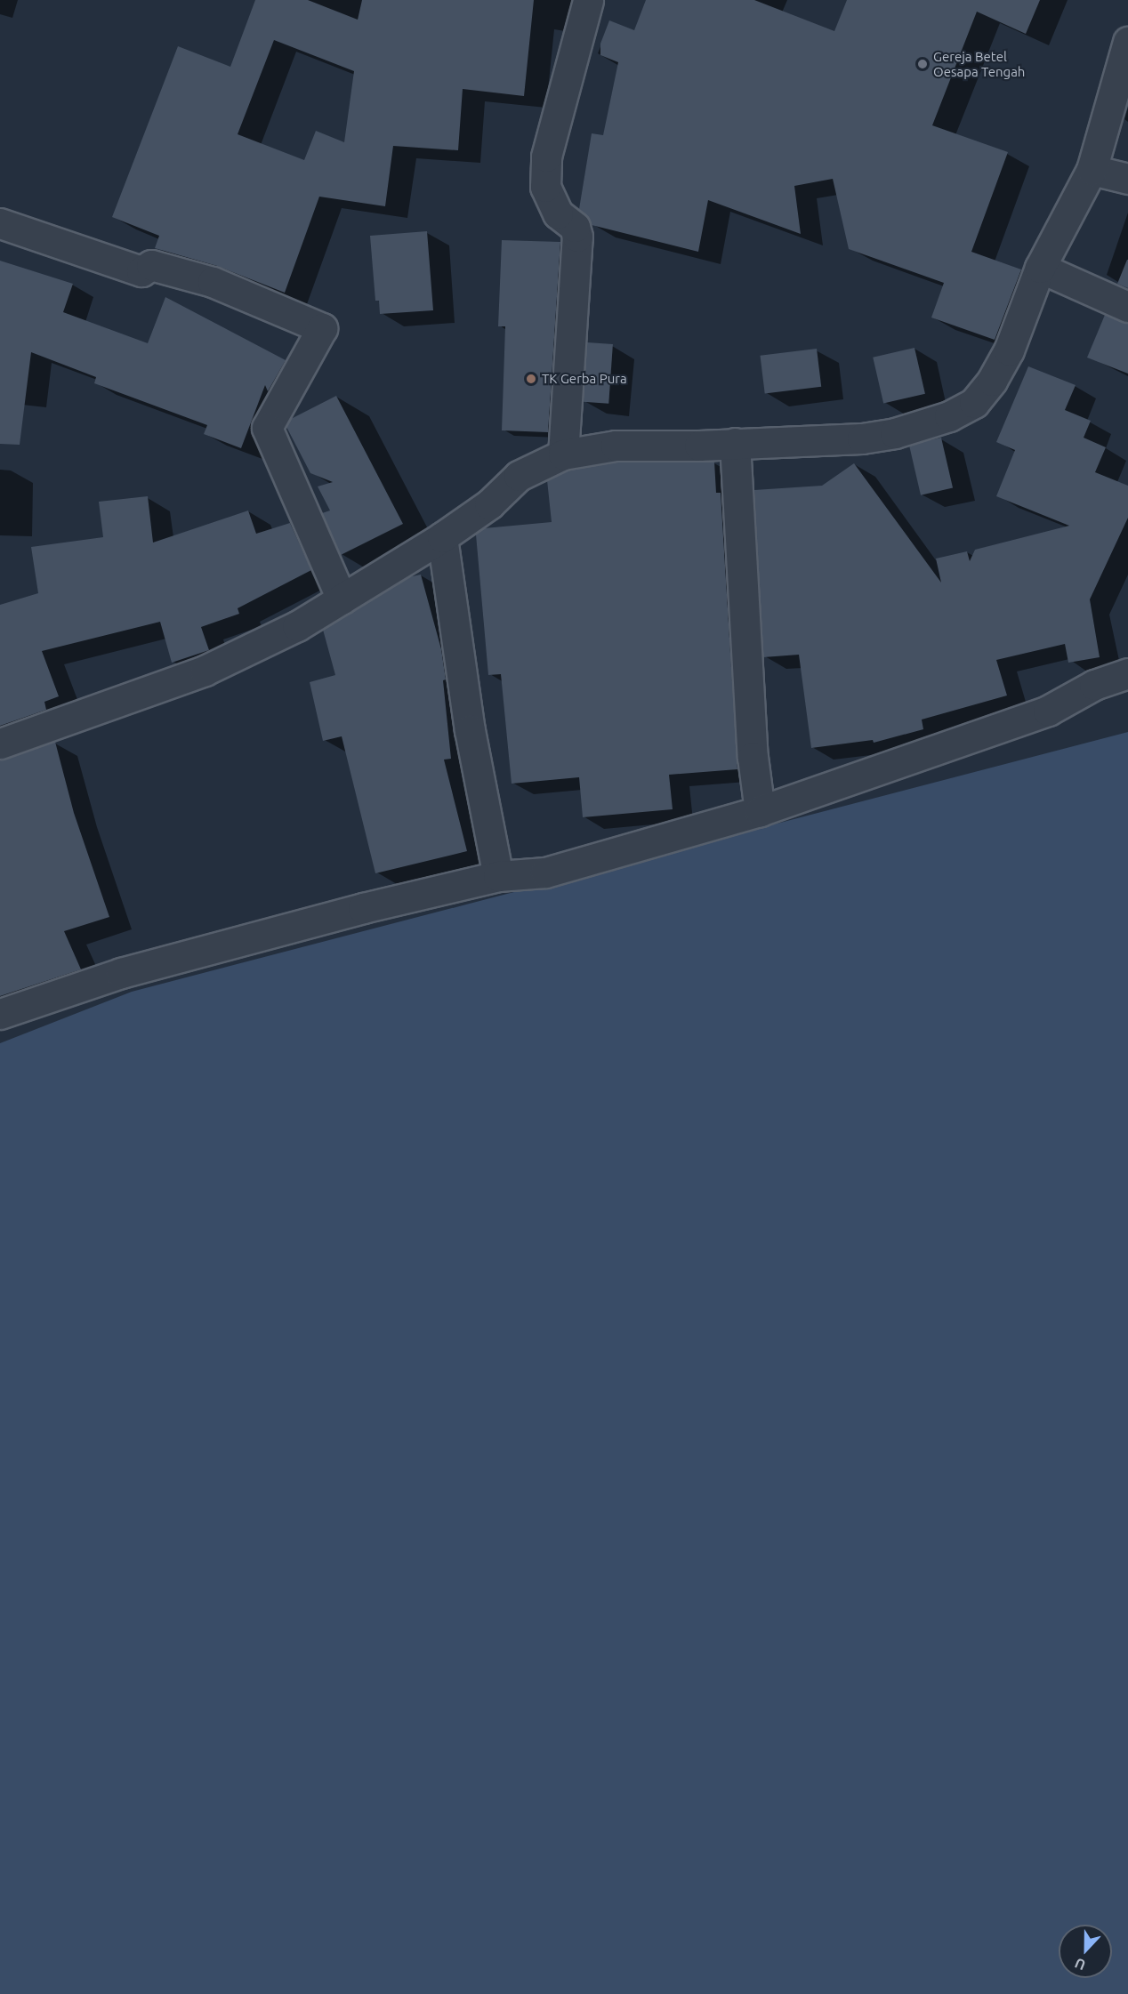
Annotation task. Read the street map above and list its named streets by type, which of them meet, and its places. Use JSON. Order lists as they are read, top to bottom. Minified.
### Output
{"places":["Gereja Betel Oesapa Tengah","TK Gerba Pura"],"north":"bottom"}
